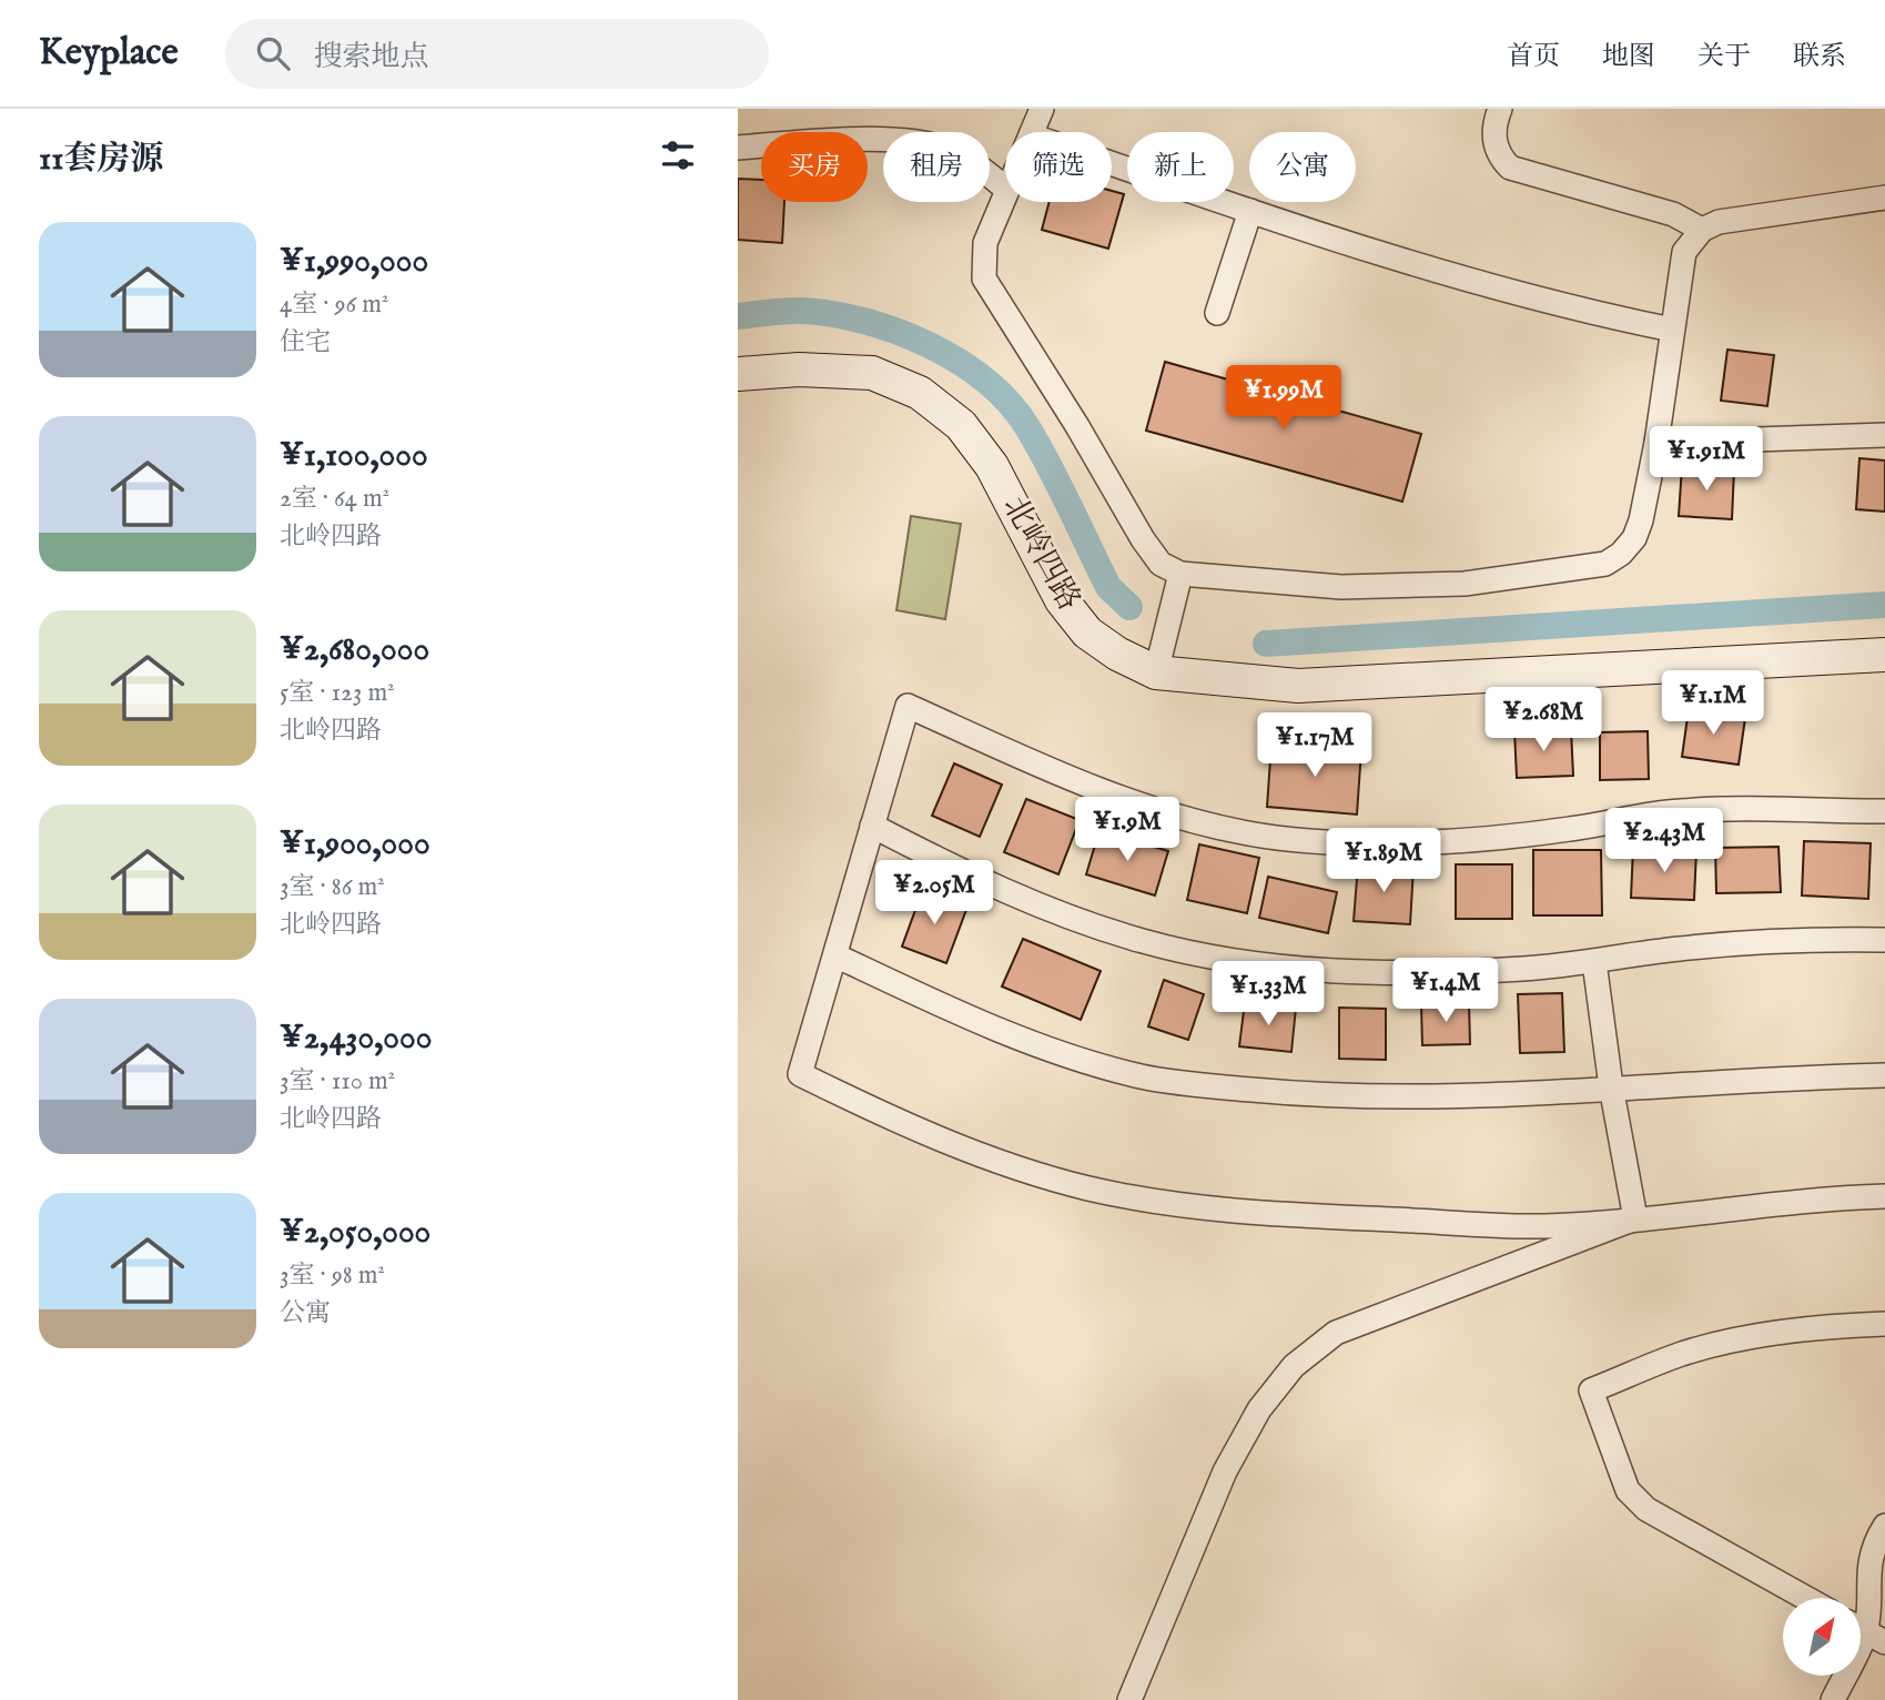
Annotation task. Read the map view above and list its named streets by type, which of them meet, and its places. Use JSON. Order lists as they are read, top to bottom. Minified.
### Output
{"streets":{"street":["北岭四路"]},"north":"top right","page":{"header":"Keyplace","search":"搜索地点","nav":["首页","地图","关于","联系"],"heading":"11套房源","chip":["买房","租房","筛选","新上","公寓"],"list":[{"name":"¥1,990,000","note":"4室 · 96 m² · 住宅"},{"name":"¥1,100,000","note":"2室 · 64 m² · 北岭四路"},{"name":"¥2,680,000","note":"5室 · 123 m² · 北岭四路"},{"name":"¥1,900,000","note":"3室 · 86 m² · 北岭四路"},{"name":"¥2,430,000","note":"3室 · 110 m² · 北岭四路"},{"name":"¥2,050,000","note":"3室 · 98 m² · 公寓"}],"price":["¥1.99M","¥1.91M","¥1.1M","¥2.68M","¥1.17M","¥1.9M","¥2.43M","¥1.89M","¥2.05M","¥1.4M","¥1.33M"]}}
